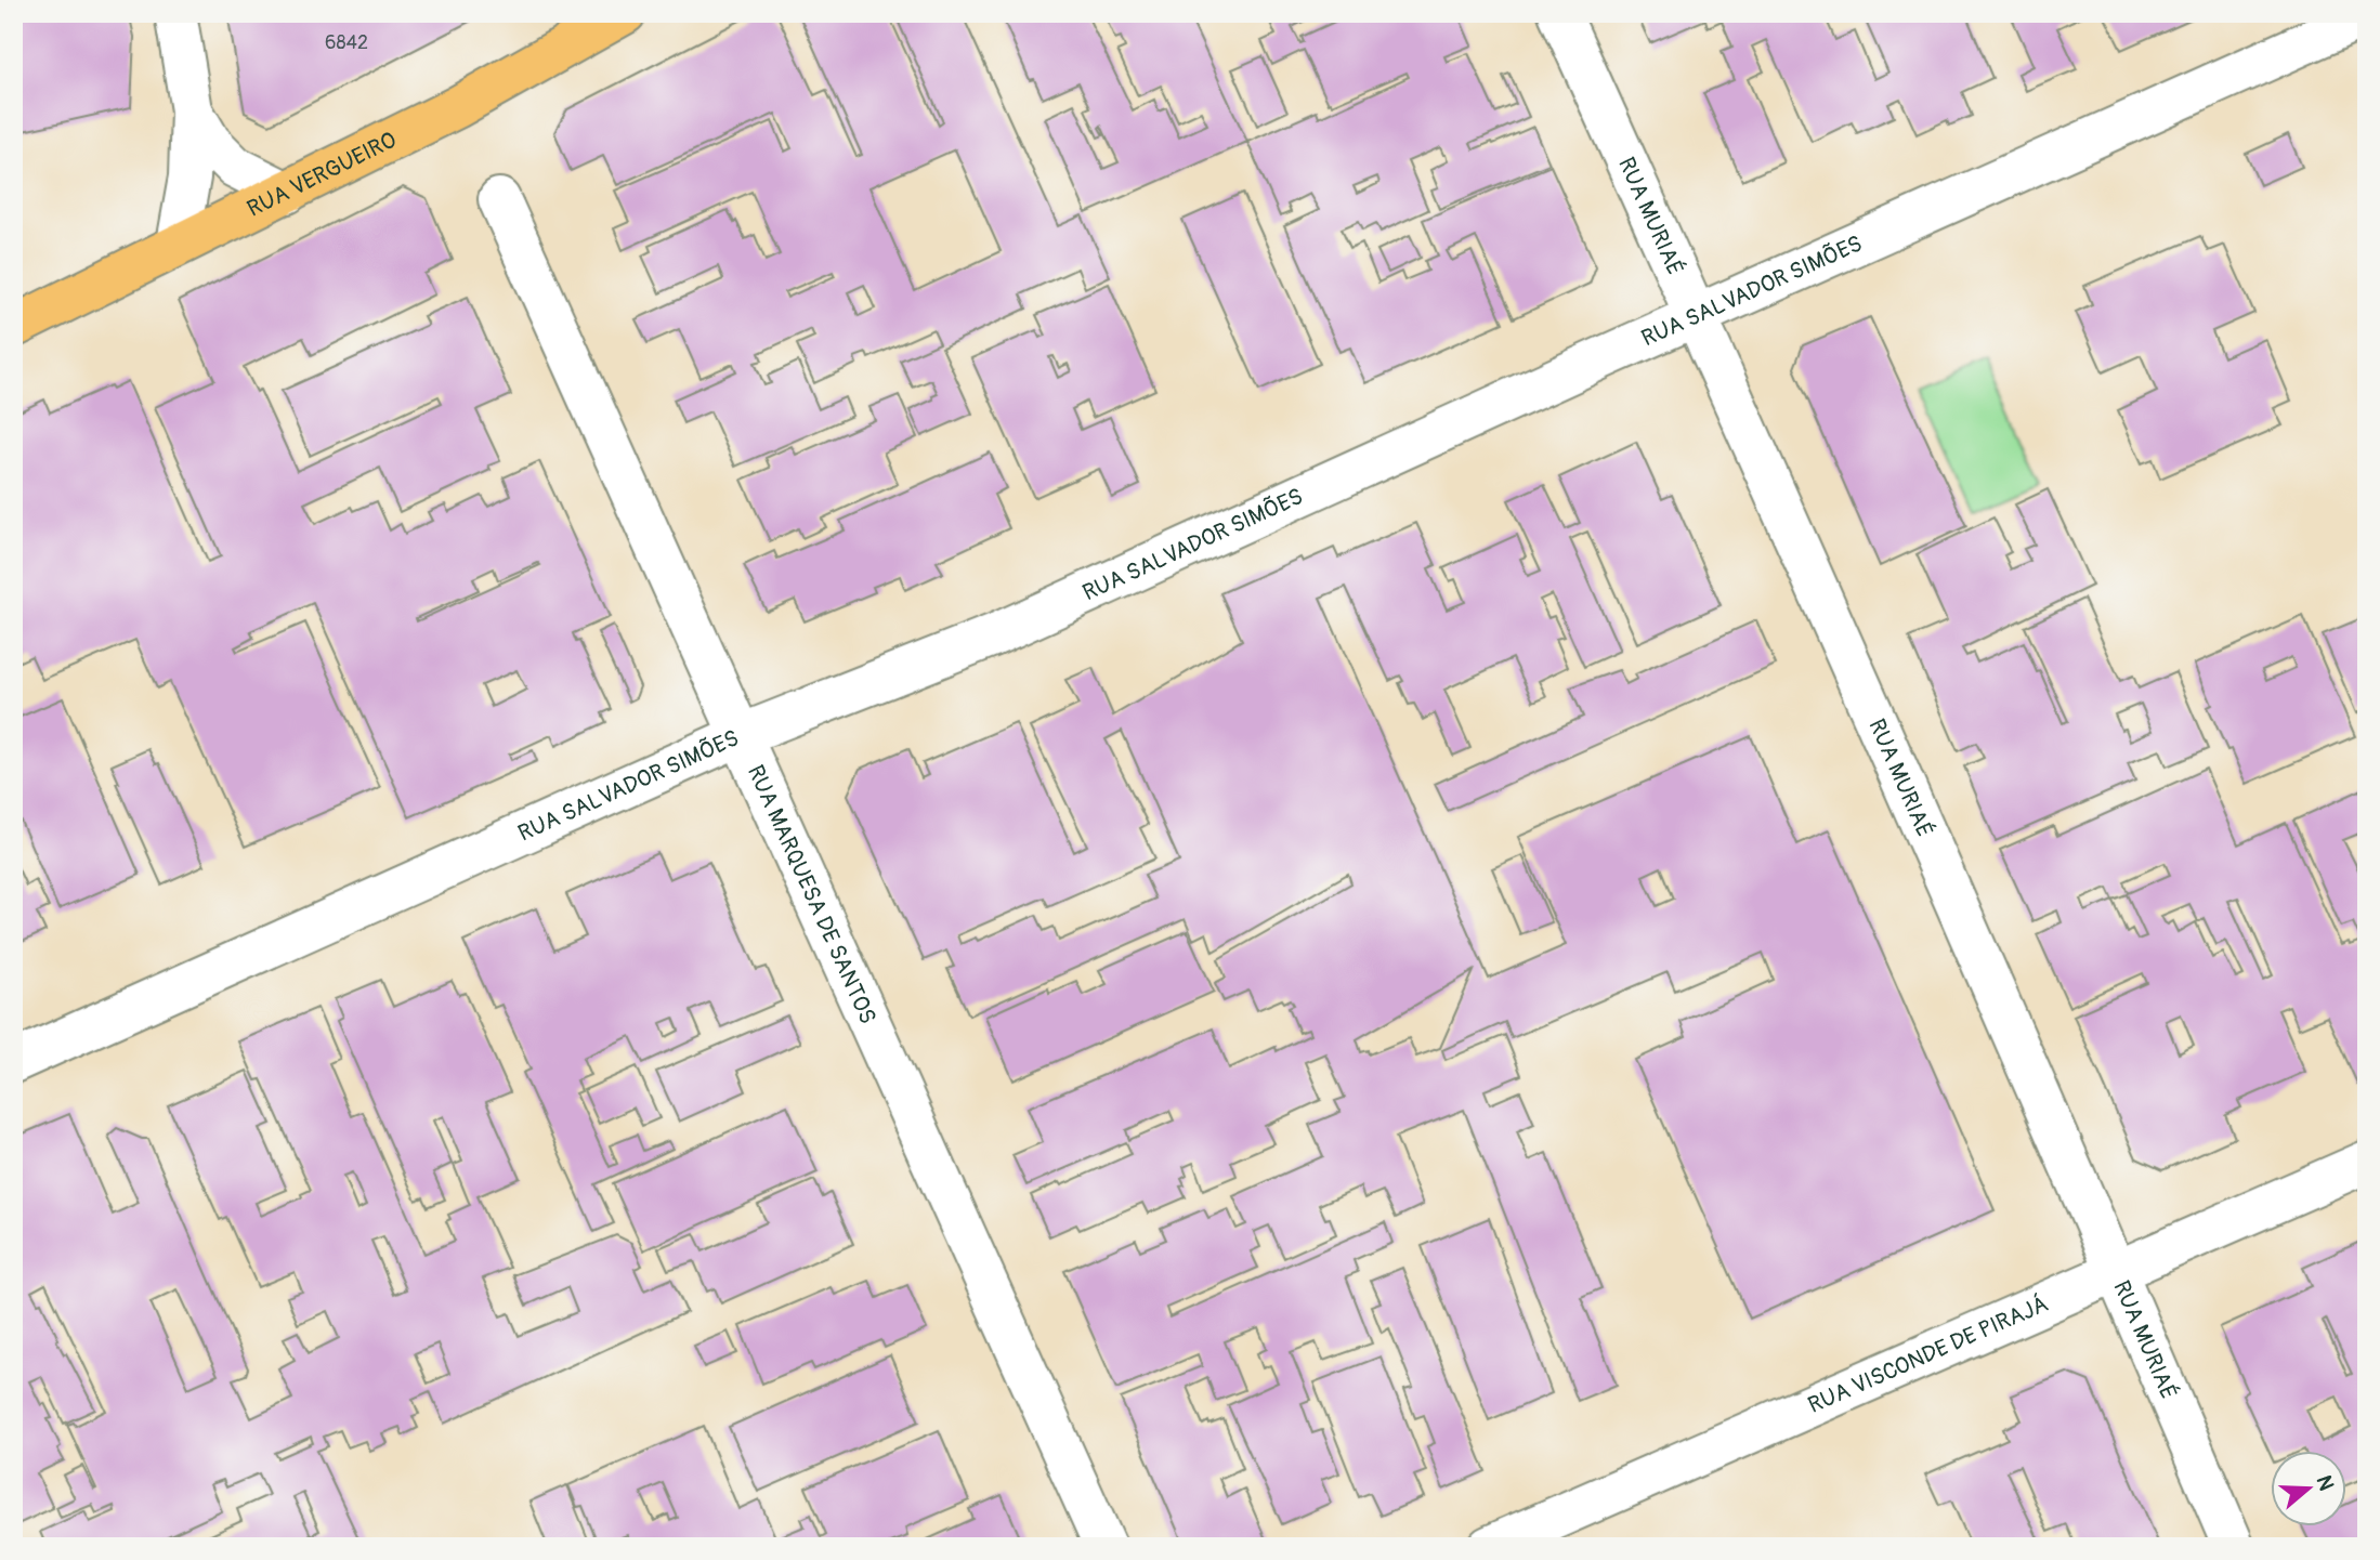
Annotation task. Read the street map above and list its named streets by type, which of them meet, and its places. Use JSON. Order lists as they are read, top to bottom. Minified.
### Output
{"streets":{"main road":["RUA VERGUEIRO"],"street":["RUA MURIAÉ","RUA SALVADOR SIMÕES","RUA MARQUESA DE SANTOS","RUA VISCONDE DE PIRAJÁ"]},"crossings":[["RUA MURIAÉ","RUA SALVADOR SIMÕES"],["RUA MURIAÉ","RUA VISCONDE DE PIRAJÁ"],["RUA SALVADOR SIMÕES","RUA MARQUESA DE SANTOS"]],"house_numbers":["6842"],"north":"right"}
